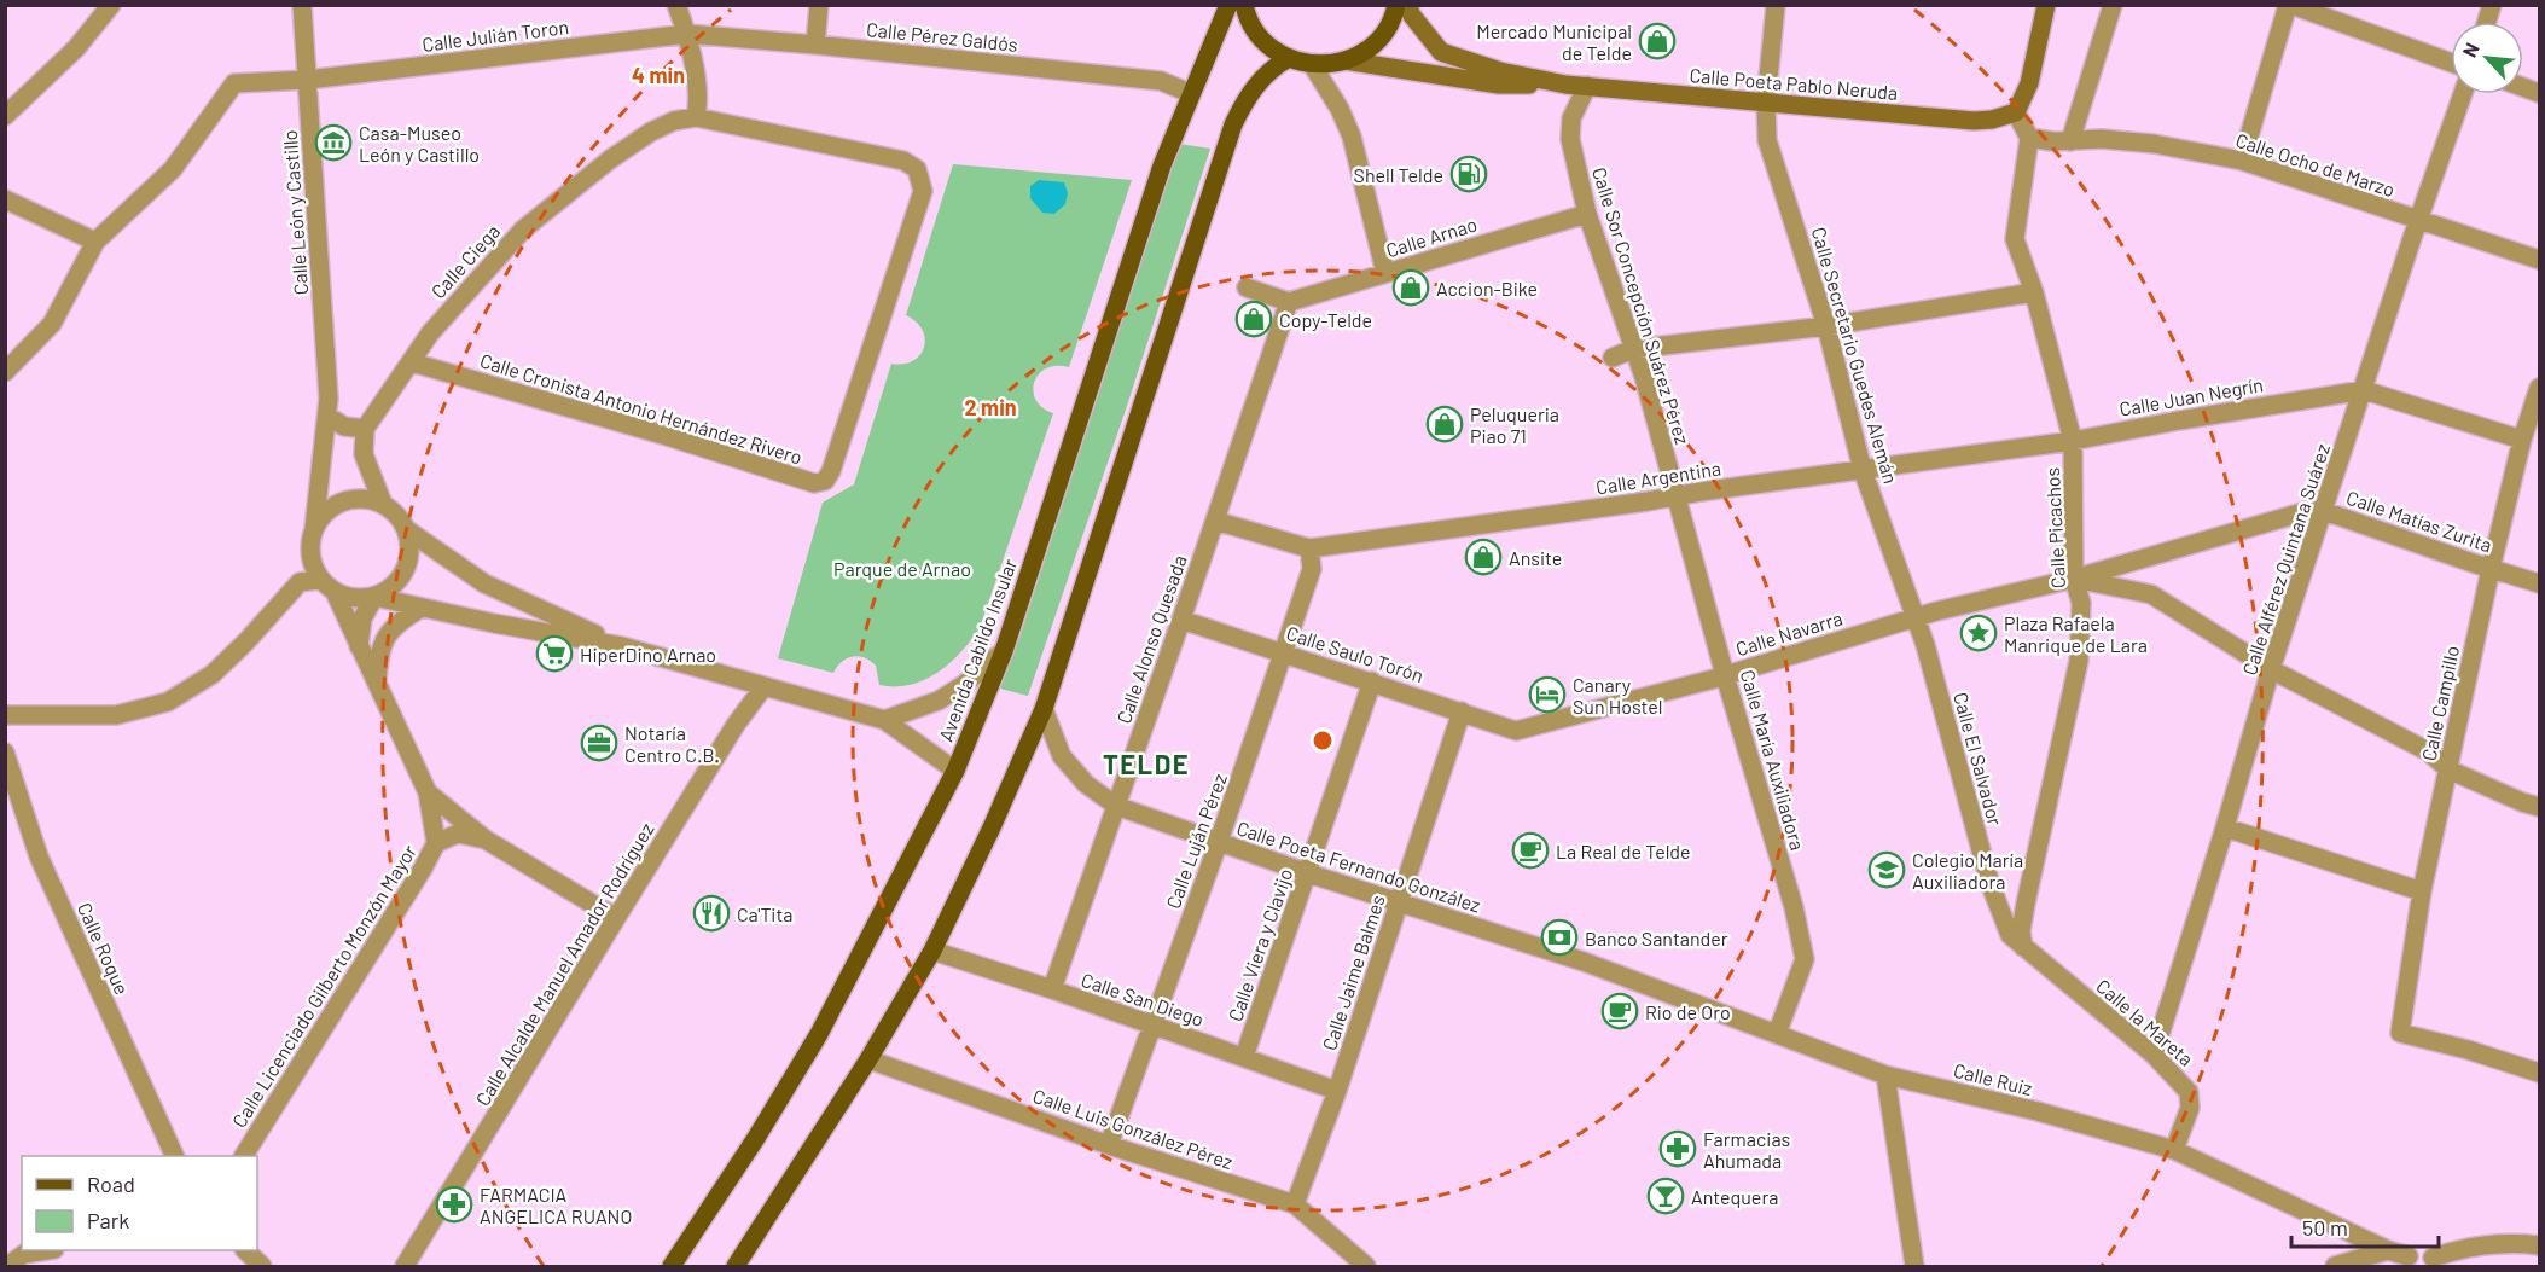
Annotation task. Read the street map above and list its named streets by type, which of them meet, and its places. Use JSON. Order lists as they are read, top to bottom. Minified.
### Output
{"streets":{"main road":["Avenida Cabildo Insular"],"street":["Calle Julián Toron","Calle Pérez Galdós","Calle Poeta Pablo Neruda","Calle Ocho de Marzo","Calle León y Castillo","Calle Arnao","Calle Ciega","Calle Sor Concepción Suárez Pérez","Calle Secretario Guedes Alemán","Calle Juan Negrín","Calle Cronista Antonio Hernández Rivero","Calle Argentina","Calle Matías Zurita","Calle Picachos","Calle Alférez Quintana Suárez","Calle Navarra","Calle Alonso Quesada","Calle Saulo Torón","Calle Campillo","Calle El Salvador","Calle María Auxiliadora","Calle Luján Pérez","Calle Poeta Fernando González","Calle Viera y Clavijo","Calle Roque","Calle Alcalde Manuel Amador Rodríguez","Calle Jaime Balmes","Calle Licenciado Gilberto Monzón Mayor","Calle San Diego","Calle la Mareta","Calle Ruiz","Calle Luis González Pérez"]},"crossings":[["Calle Julián Toron","Calle Pérez Galdós"],["Calle Julián Toron","Calle León y Castillo"],["Calle Pérez Galdós","Avenida Cabildo Insular"],["Calle Poeta Pablo Neruda","Calle Sor Concepción Suárez Pérez"],["Calle Poeta Pablo Neruda","Calle Secretario Guedes Alemán"],["Calle Ocho de Marzo","Calle Picachos"],["Calle Ocho de Marzo","Calle Alférez Quintana Suárez"],["Calle Arnao","Calle Sor Concepción Suárez Pérez"],["Calle Arnao","Calle Alonso Quesada"],["Calle Ciega","Calle Cronista Antonio Hernández Rivero"],["Calle Sor Concepción Suárez Pérez","Calle Argentina"],["Calle Sor Concepción Suárez Pérez","Calle María Auxiliadora"],["Calle Secretario Guedes Alemán","Calle Juan Negrín"],["Calle Secretario Guedes Alemán","Calle Argentina"],["Calle Secretario Guedes Alemán","Calle Navarra"],["Calle Secretario Guedes Alemán","Calle El Salvador"],["Calle Juan Negrín","Calle Argentina"],["Calle Juan Negrín","Calle Picachos"],["Calle Juan Negrín","Calle Alférez Quintana Suárez"],["Calle Juan Negrín","Calle Campillo"],["Calle Argentina","Calle María Auxiliadora"],["Calle Argentina","Calle Luján Pérez"],["Calle Matías Zurita","Calle Picachos"],["Calle Matías Zurita","Calle Alférez Quintana Suárez"],["Calle Matías Zurita","Calle Navarra"],["Calle Matías Zurita","Calle Campillo"],["Calle Picachos","Calle Navarra"],["Calle Picachos","Calle El Salvador"],["Calle Picachos","Calle la Mareta"],["Calle Alférez Quintana Suárez","Calle la Mareta"],["Calle Navarra","Calle Saulo Torón"],["Calle Navarra","Calle El Salvador"],["Calle Navarra","Calle María Auxiliadora"],["Calle Alonso Quesada","Calle Saulo Torón"],["Calle Alonso Quesada","Calle Poeta Fernando González"],["Calle Alonso Quesada","Calle San Diego"],["Calle Saulo Torón","Calle Luján Pérez"],["Calle Saulo Torón","Calle Viera y Clavijo"],["Calle Saulo Torón","Calle Jaime Balmes"],["Calle El Salvador","Calle la Mareta"],["Calle María Auxiliadora","Calle Ruiz"],["Calle Luján Pérez","Calle Poeta Fernando González"],["Calle Luján Pérez","Calle San Diego"],["Calle Luján Pérez","Calle Luis González Pérez"],["Calle Poeta Fernando González","Calle Viera y Clavijo"],["Calle Poeta Fernando González","Calle Jaime Balmes"],["Calle Poeta Fernando González","Calle Ruiz"],["Calle Viera y Clavijo","Calle San Diego"],["Calle Jaime Balmes","Calle San Diego"],["Calle Jaime Balmes","Calle Luis González Pérez"],["Calle la Mareta","Calle Ruiz"]],"districts":["TELDE"],"parks":["Parque de Arnao"],"places":{"shop":["Mercado Municipal de Telde","Accion-Bike","Copy-Telde","Peluqueria Piao 71","Ansite"],"museum":["Casa-Museo León y Castillo"],"fuel station":["Shell Telde"],"place":["Plaza Rafaela Manrique de Lara"],"supermarket":["HiperDino Arnao"],"hotel":["Canary Sun Hostel"],"office":["Notaría Centro C.B."],"cafe":["La Real de Telde","Rio de Oro"],"school or university":["Colegio María Auxiliadora"],"restaurant":["Ca'Tita"],"bank":["Banco Santander"],"pharmacy":["Farmacias Ahumada","FARMACIA ANGELICA RUANO"],"bar":["Antequera"]},"legend":["Road","Park"],"scale_bar":"50 m","north":"top left","rings":["4 min","2 min"]}
